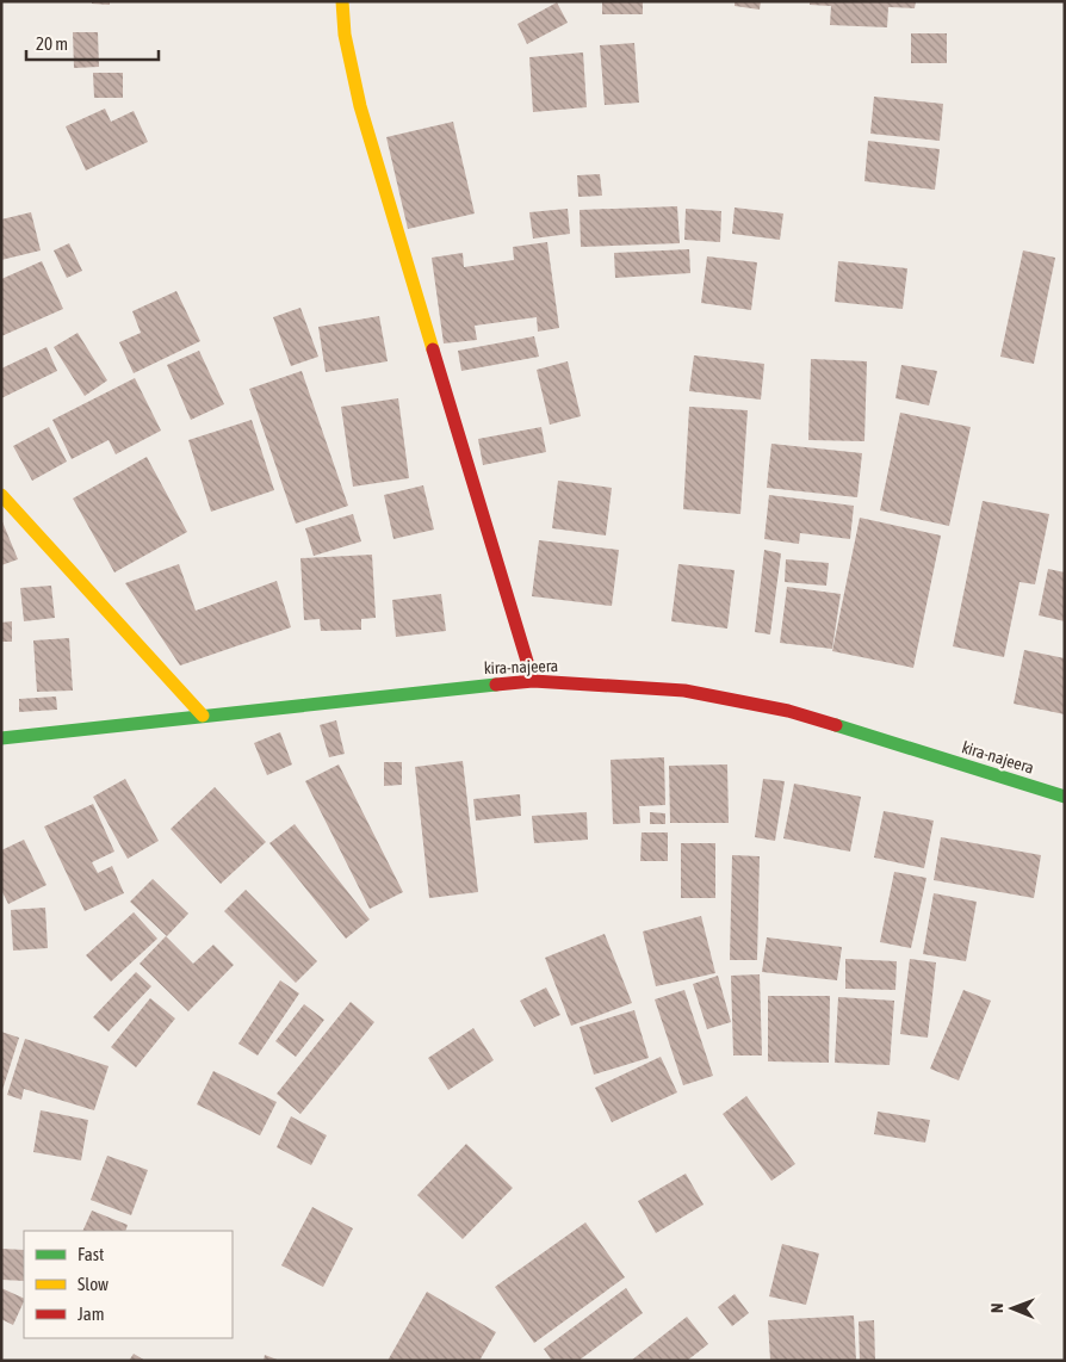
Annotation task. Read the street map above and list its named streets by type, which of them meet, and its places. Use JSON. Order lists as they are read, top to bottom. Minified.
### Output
{"streets":{"street":["kira-najeera"]},"legend":["Fast","Slow","Jam"],"scale_bar":"20 m","north":"left"}
